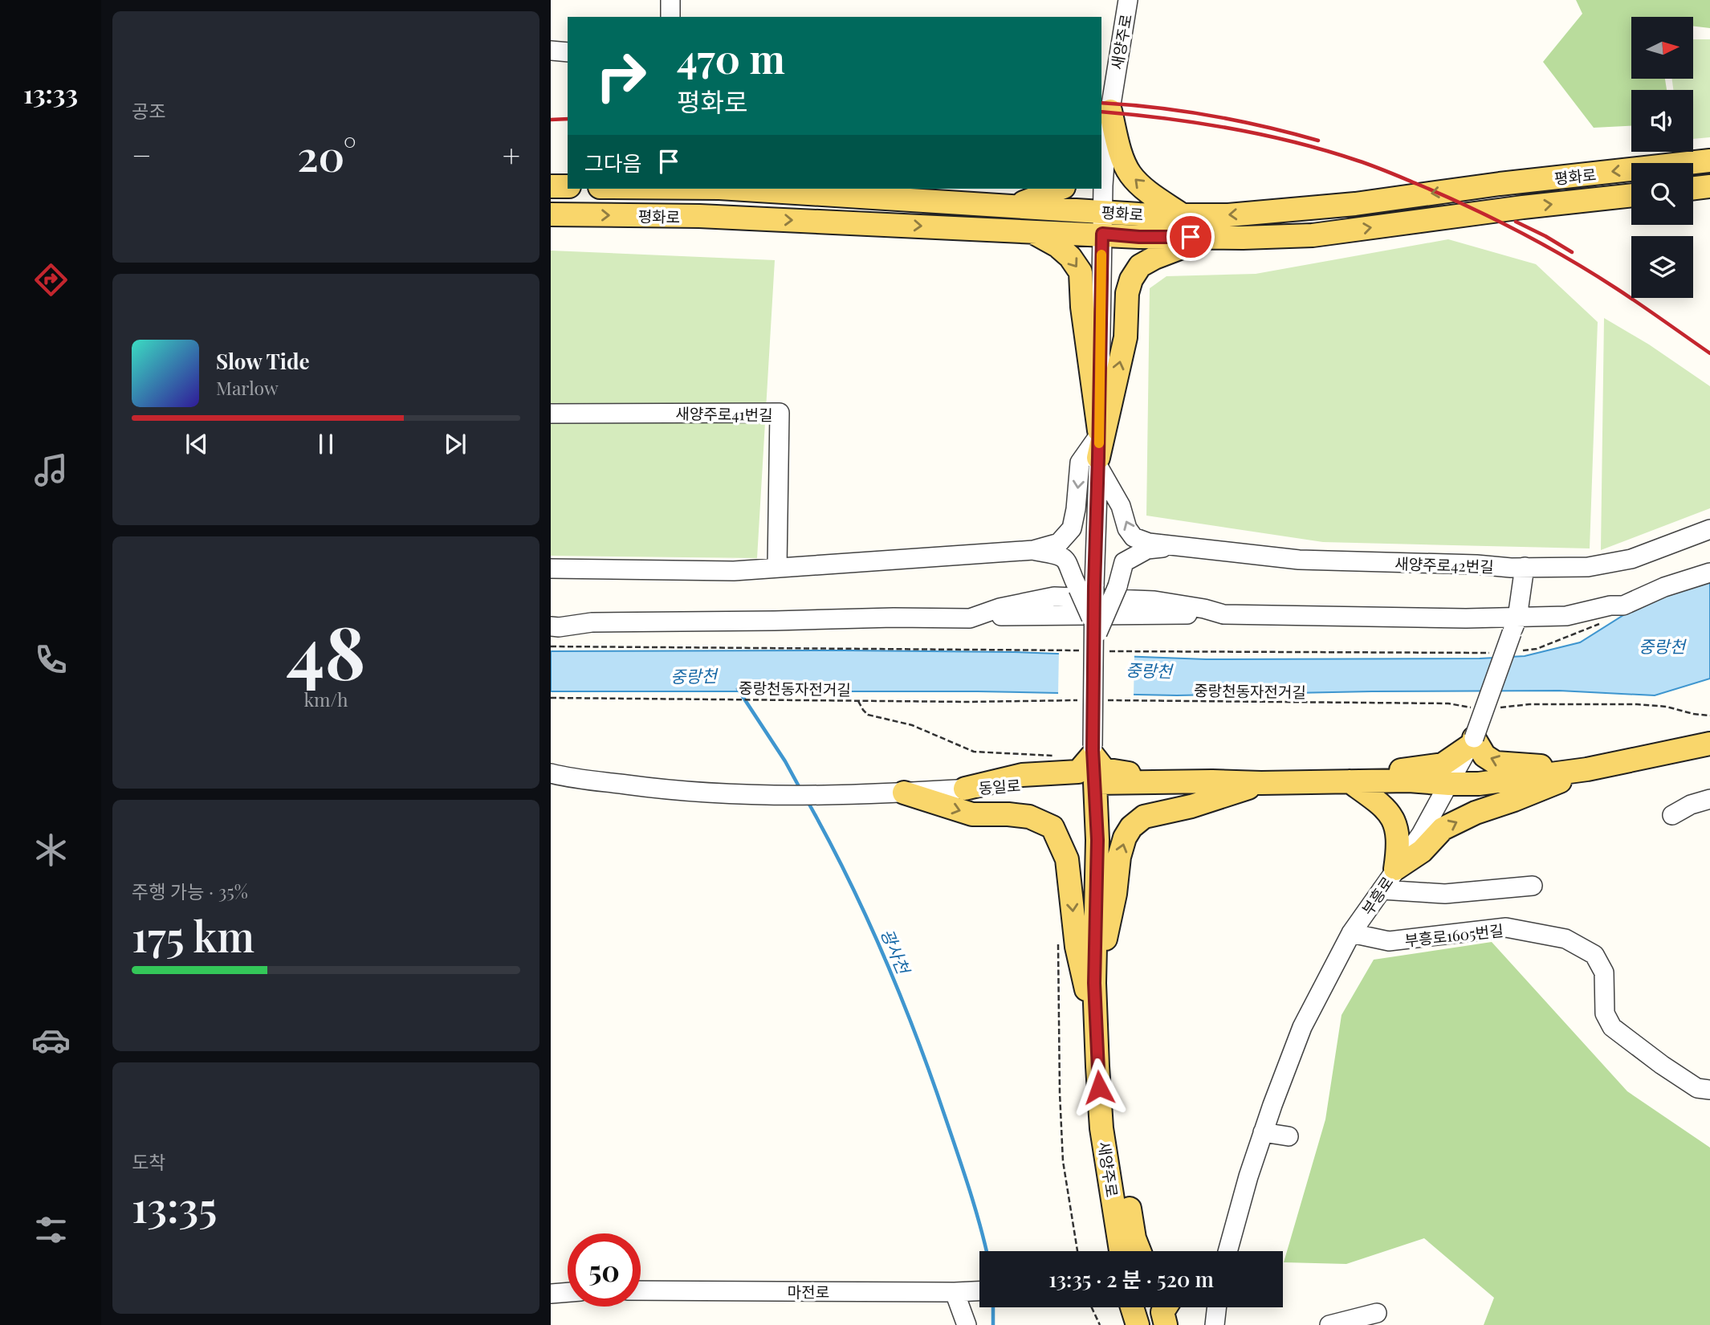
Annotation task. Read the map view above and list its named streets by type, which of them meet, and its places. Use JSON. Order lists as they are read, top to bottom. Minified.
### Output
{"streets":{"main road":["새양주로","평화로","동일로"],"street":["새양주로41번길","새양주로42번길","부흥로","부흥로1605번길","마전로"],"path":["중랑천동자전거길"]},"crossings":[["새양주로","평화로"],["새양주로","동일로"],["새양주로42번길","부흥로"],["동일로","부흥로"],["부흥로","부흥로1605번길"]],"water":["중랑천","광사천"],"north":"right","page":{"tabs":"13:33","tile":["공조",["48","km/h"],["주행 가능 · 35%","175 km"],["도착","13:35"]],"turn":["470 m","평화로"],"heat":["−","20°","+"],"then":"그다음","song":["Slow Tide","Marlow"],"limit":"50","trip":"13:35 · 2 분 · 520 m"}}
